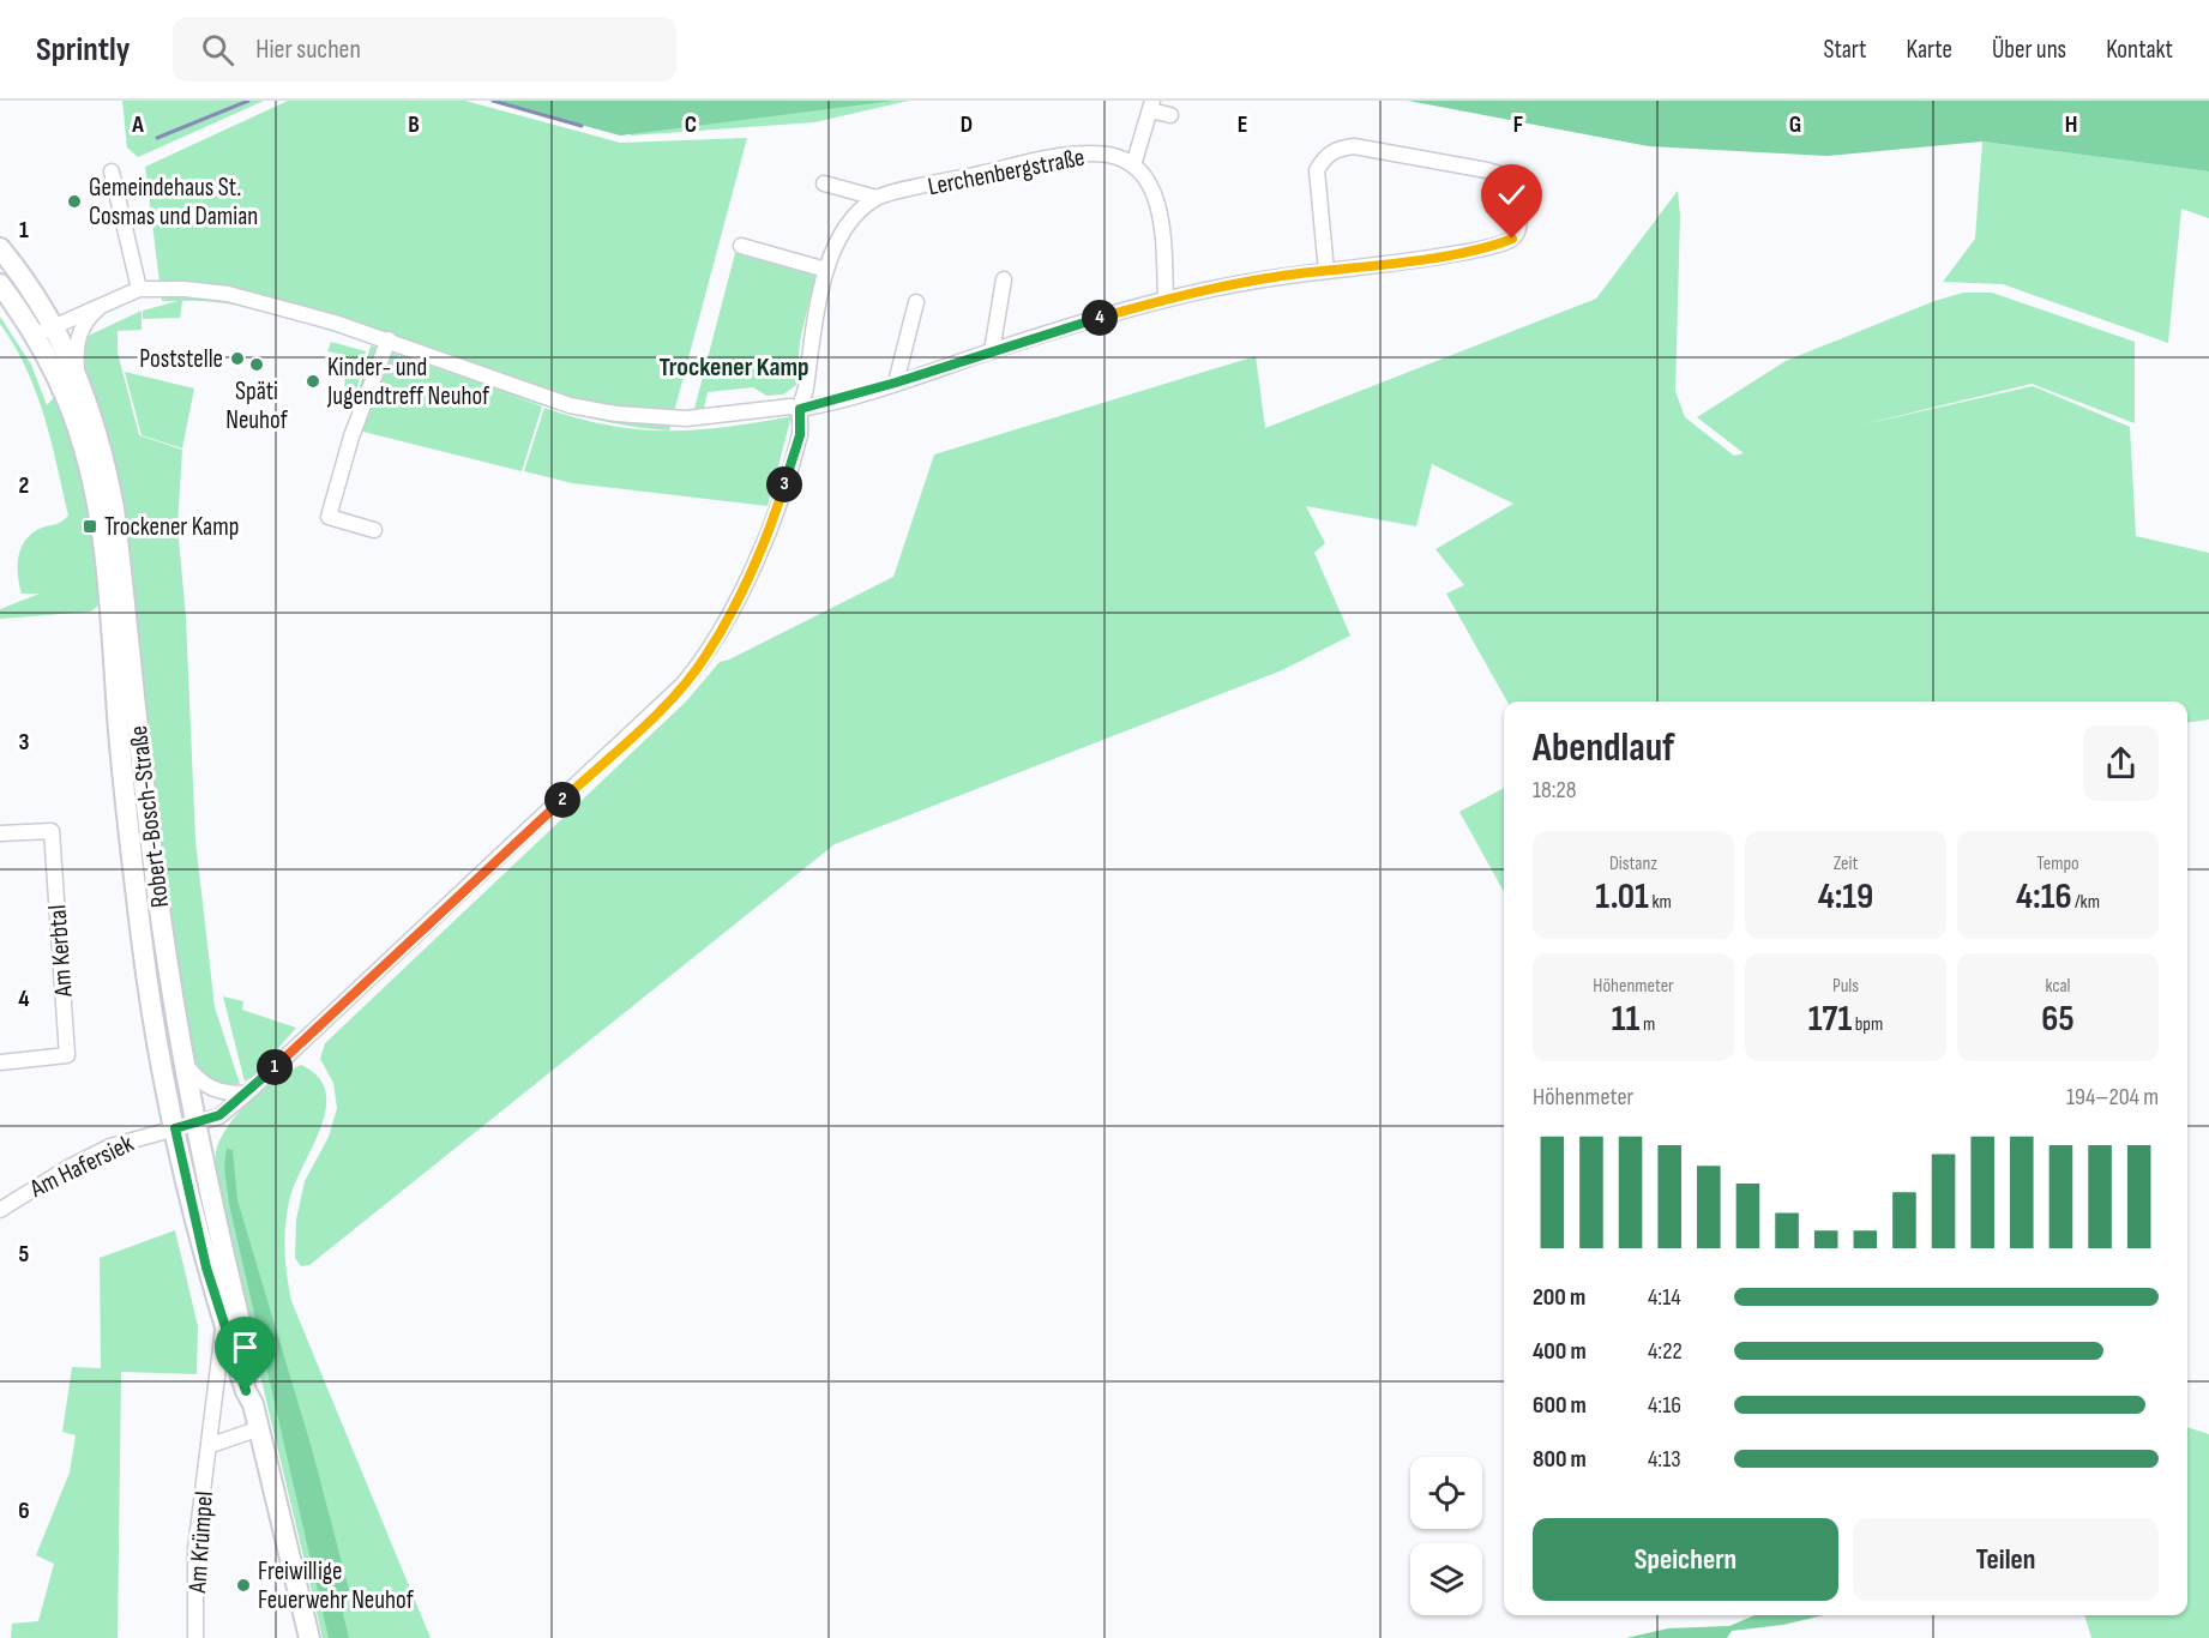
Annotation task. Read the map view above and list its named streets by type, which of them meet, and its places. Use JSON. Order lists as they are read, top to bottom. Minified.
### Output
{"streets":{"main road":["Robert-Bosch-Straße"],"street":["Lerchenbergstraße","Am Kerbtal","Am Hafersiek","Am Krümpel"]},"crossings":[["Robert-Bosch-Straße","Am Hafersiek"],["Robert-Bosch-Straße","Am Krümpel"]],"districts":["Trockener Kamp"],"places":{"other":["Gemeindehaus St. Cosmas und Damian","Poststelle","Späti Neuhof","Kinder- und Jugendtreff Neuhof","Freiwillige Feuerwehr Neuhof"],"transit":["Trockener Kamp"]},"page":{"header":"Sprintly","search":"Hier suchen","nav":["Start","Karte","Über uns","Kontakt"],"pins":["4","3","2","1"],"heading":["Abendlauf","18:28"],"stats":[["Distanz","1.01 km"],["Zeit","4:19"],["Tempo","4:16 /km"],["Höhenmeter","11 m"],["Puls","171 bpm"],["kcal","65"]],"chart":["Höhenmeter","194–204 m"],"list":[{"name":"200 m","note":"4:14"},{"name":"400 m","note":"4:22"},{"name":"600 m","note":"4:16"},{"name":"800 m","note":"4:13"}],"buttons":["Speichern","Teilen"]},"grid":{"columns":["A","B","C","D","E","F","G","H"],"rows":["1","2","3","4","5","6"]}}
